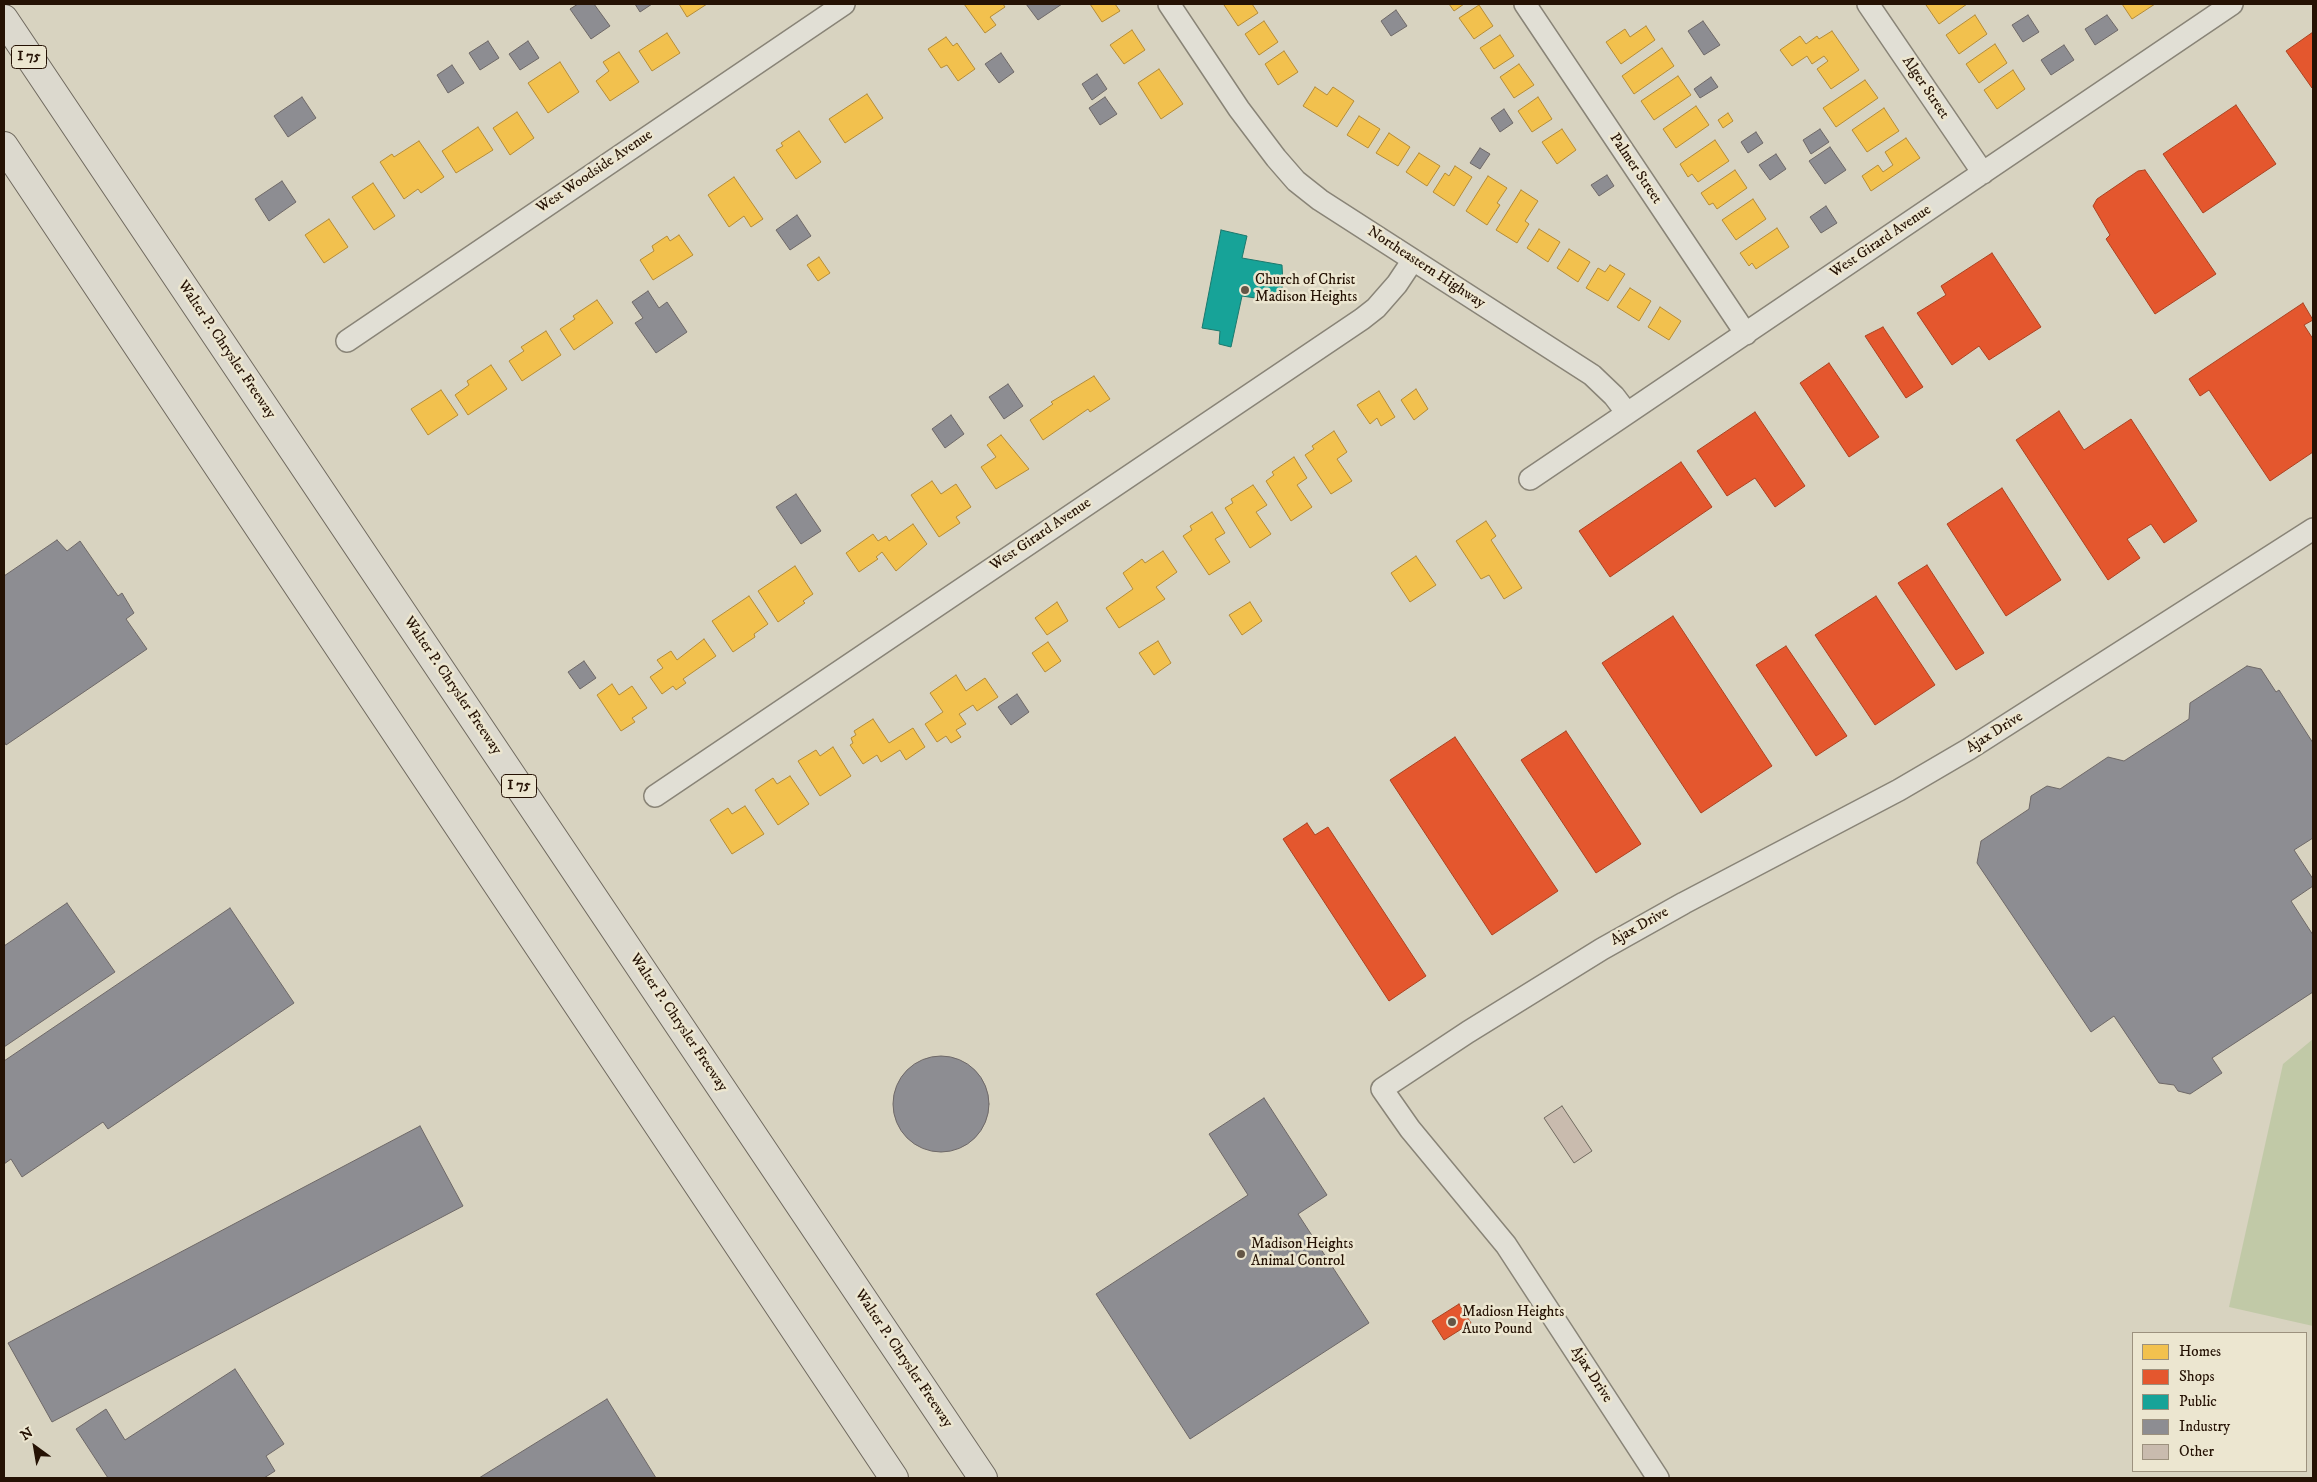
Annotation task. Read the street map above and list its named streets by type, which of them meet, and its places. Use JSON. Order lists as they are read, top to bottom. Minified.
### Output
{"streets":{"highway":["I 75","Walter P. Chrysler Freeway"],"street":["Alger Street","Palmer Street","West Woodside Avenue","West Girard Avenue","Northeastern Highway","Ajax Drive"]},"crossings":[["Alger Street","West Girard Avenue"],["Palmer Street","West Girard Avenue"],["West Girard Avenue","Northeastern Highway"]],"places":["Church of Christ Madison Heights","Madison Heights Animal Control","Madiosn Heights Auto Pound"],"legend":["Homes","Shops","Public","Industry","Other"],"north":"top left"}
